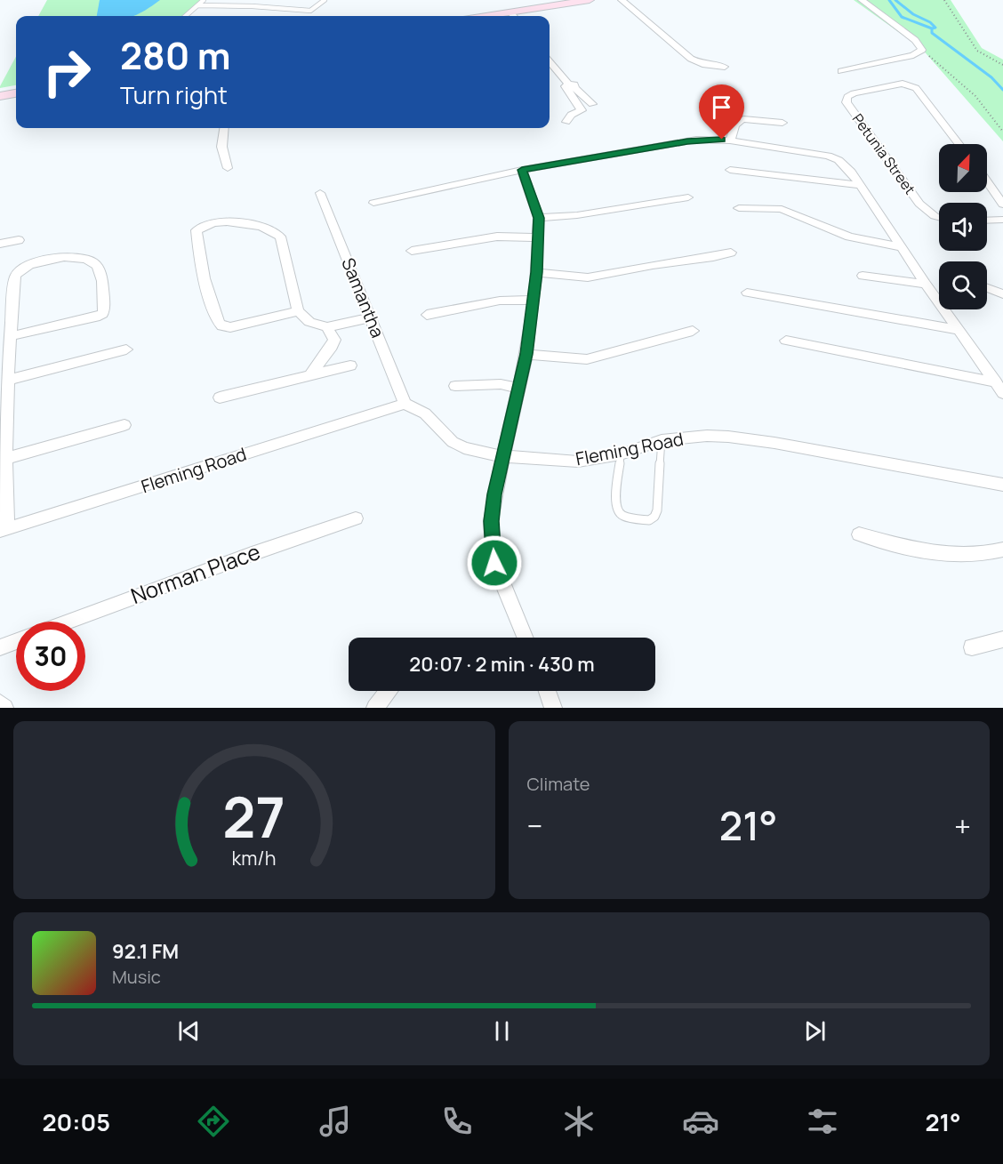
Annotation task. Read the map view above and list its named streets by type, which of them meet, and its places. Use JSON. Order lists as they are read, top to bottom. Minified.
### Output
{"streets":{"street":["Petunia Street","Samantha","Fleming Road","Norman Place"]},"crossings":[["Samantha","Fleming Road"]],"north":"top right","page":{"turn":["280 m","Turn right"],"limit":"30","trip":"20:07 · 2 min · 430 m","tile":"Climate","heat":["−","21°","+"],"song":["92.1 FM","Music"],"tabs":["20:05","21°"],"gauge":["27","km/h"]}}
